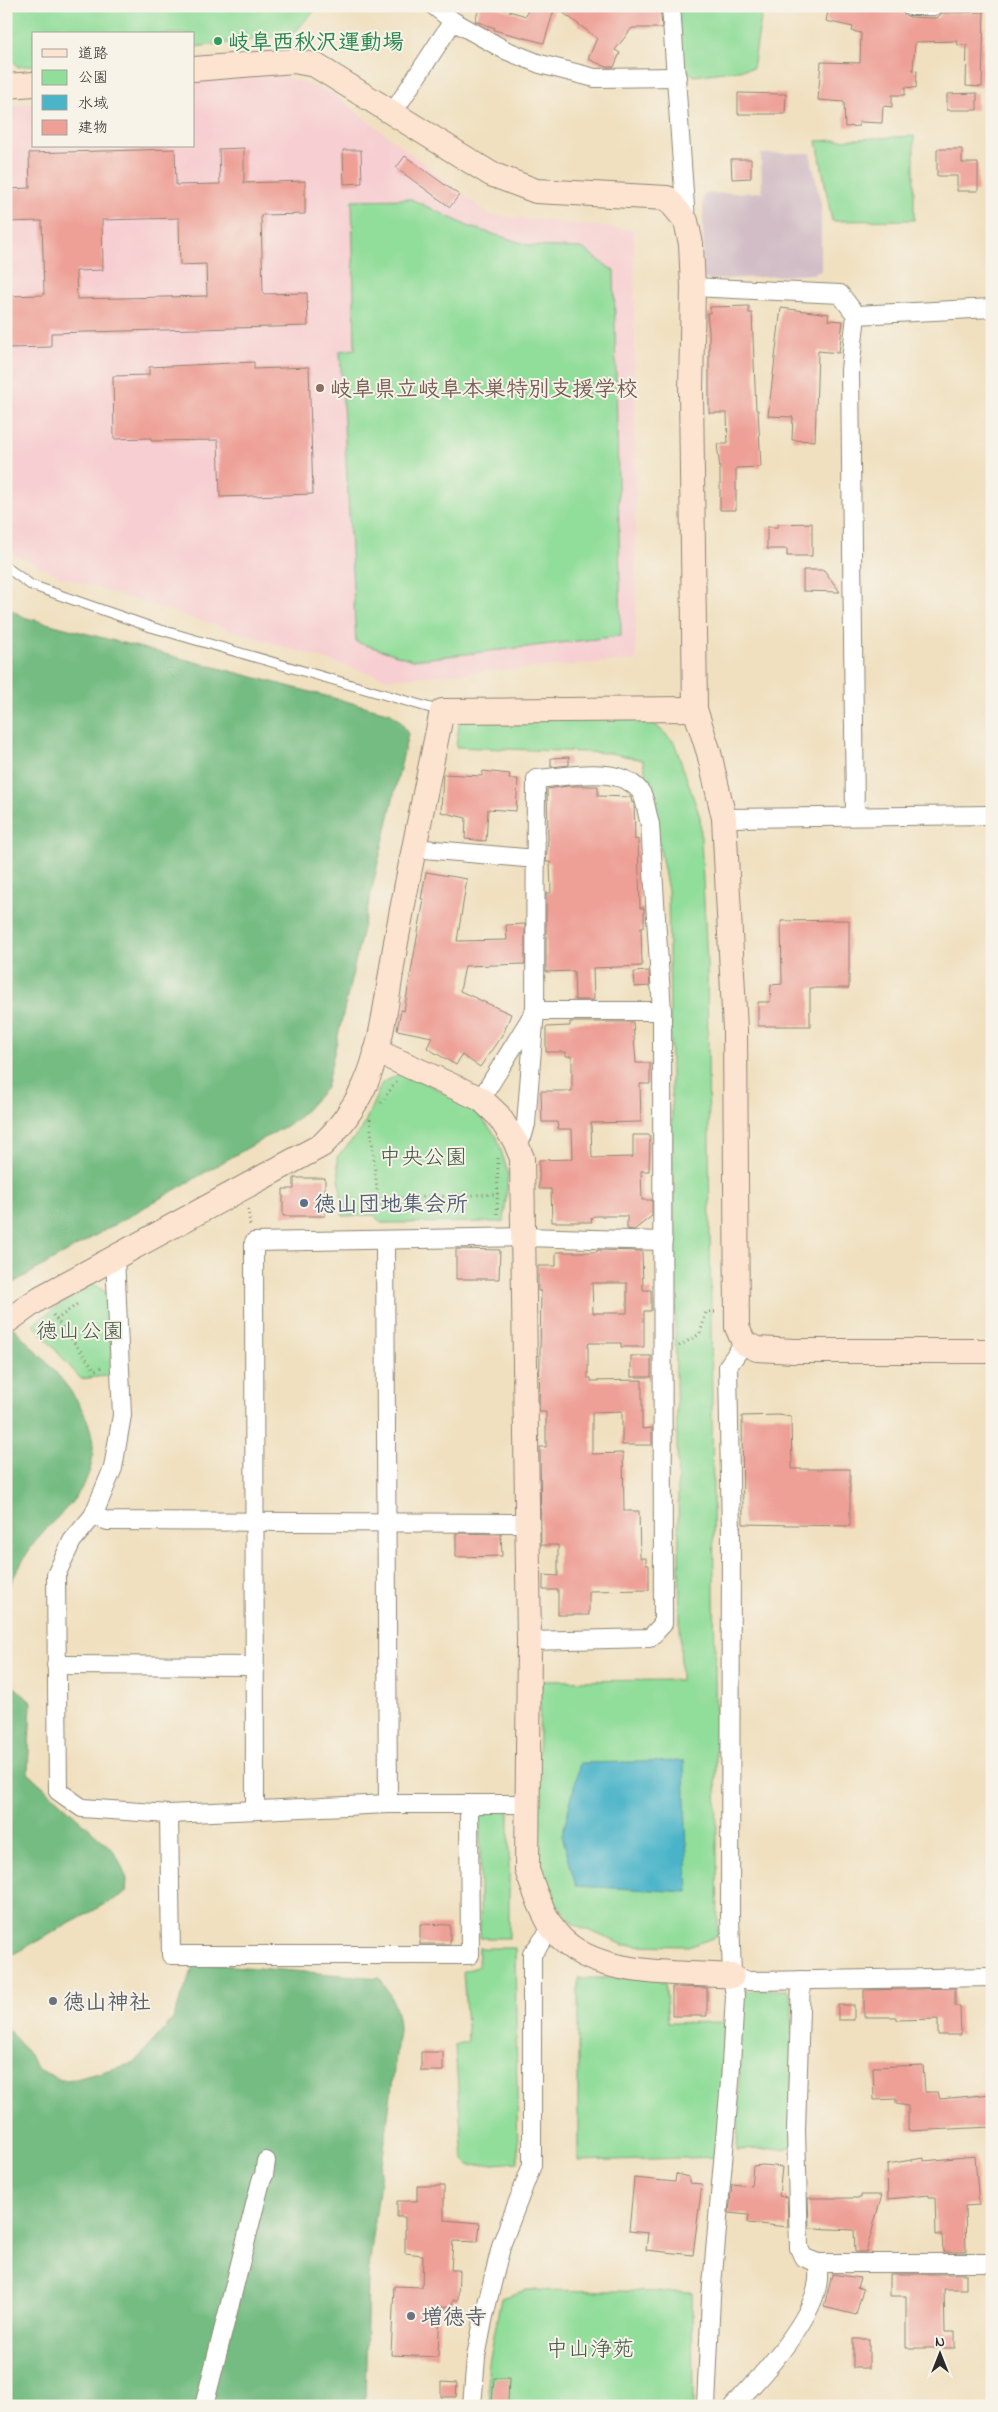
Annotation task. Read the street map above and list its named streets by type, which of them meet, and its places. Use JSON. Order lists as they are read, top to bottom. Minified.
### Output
{"parks":["中央公園","徳山公園","中山浄苑"],"places":["岐阜西秋沢運動場","岐阜県立岐阜本巣特別支援学校","徳山団地集会所","徳山神社","増徳寺"],"legend":["道路","公園","水域","建物"],"north":"top"}
